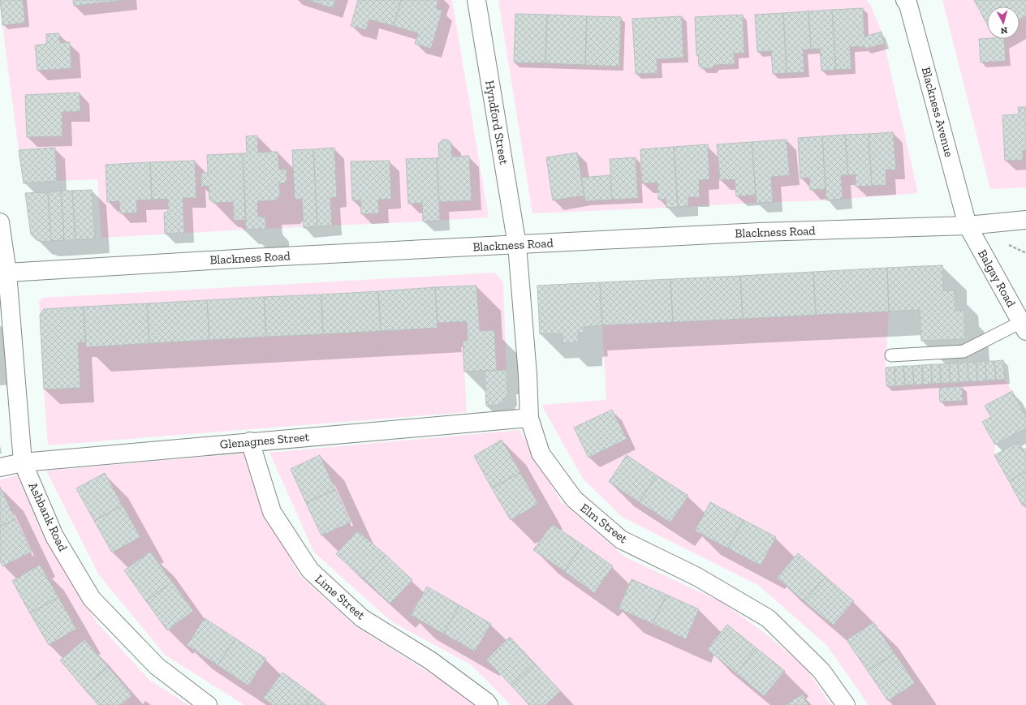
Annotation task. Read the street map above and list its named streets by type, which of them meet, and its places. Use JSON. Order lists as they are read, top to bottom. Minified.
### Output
{"streets":{"street":["Blackness Avenue","Hyndford Street","Blackness Road","Balgay Road","Glenagnes Street","Ashbank Road","Elm Street","Lime Street"]},"crossings":[["Blackness Avenue","Blackness Road"],["Blackness Avenue","Balgay Road"],["Hyndford Street","Blackness Road"],["Hyndford Street","Elm Street"],["Blackness Road","Balgay Road"],["Blackness Road","Ashbank Road"],["Blackness Road","Elm Street"],["Glenagnes Street","Ashbank Road"],["Glenagnes Street","Elm Street"],["Glenagnes Street","Lime Street"]],"north":"bottom"}
